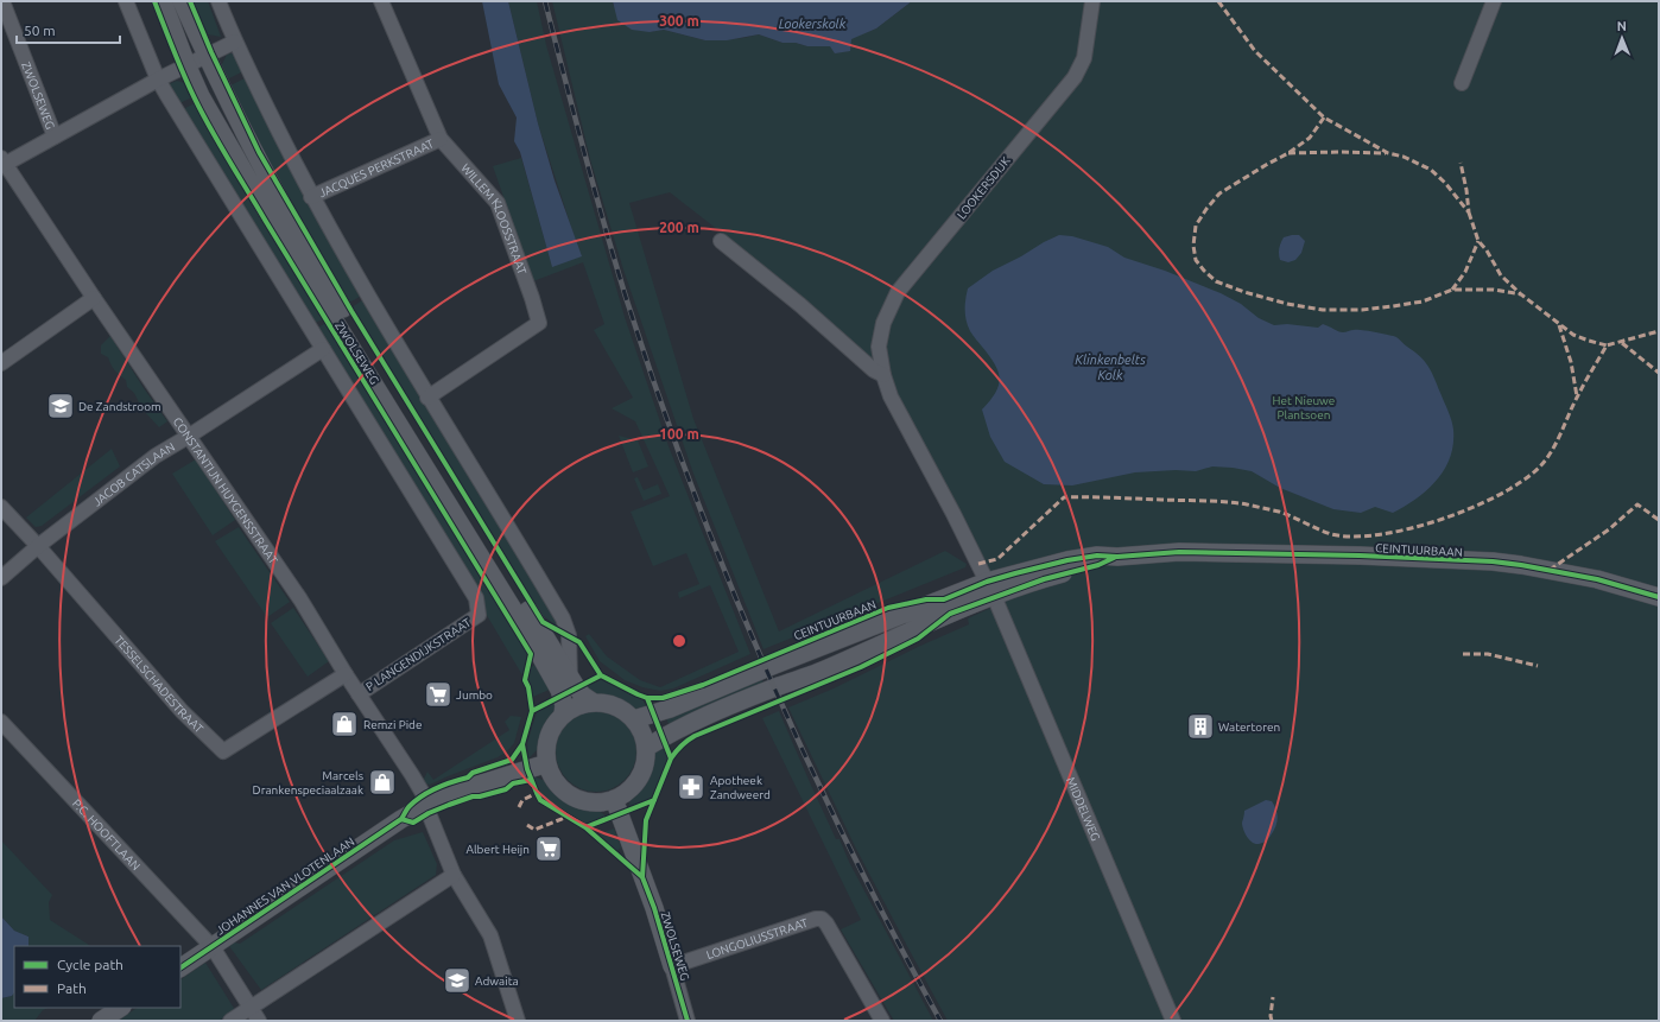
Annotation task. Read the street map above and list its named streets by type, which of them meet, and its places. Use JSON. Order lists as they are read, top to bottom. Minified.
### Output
{"streets":{"street":["ZWOLSEWEG","JACQUES PERKSTRAAT","LOOKERSDIJK","WILLEM KLOOSSTRAAT","JACOB CATSLAAN","CONSTANTIJN HUYGENSSTRAAT","CEINTUURBAAN","P LANGENDIJKSTRAAT","TESSELSCHADESTRAAT","MIDDELWEG","P.C. HOOFTLAAN","JOHANNES VAN VLOTENLAAN","LONGOLIUSSTRAAT"]},"crossings":[["ZWOLSEWEG","CEINTUURBAAN"],["ZWOLSEWEG","JOHANNES VAN VLOTENLAAN"],["ZWOLSEWEG","LONGOLIUSSTRAAT"],["JACQUES PERKSTRAAT","WILLEM KLOOSSTRAAT"],["LOOKERSDIJK","CEINTUURBAAN"],["LOOKERSDIJK","MIDDELWEG"],["JACOB CATSLAAN","CONSTANTIJN HUYGENSSTRAAT"],["JACOB CATSLAAN","P LANGENDIJKSTRAAT"],["JACOB CATSLAAN","TESSELSCHADESTRAAT"],["CONSTANTIJN HUYGENSSTRAAT","P LANGENDIJKSTRAAT"],["CONSTANTIJN HUYGENSSTRAAT","TESSELSCHADESTRAAT"],["CONSTANTIJN HUYGENSSTRAAT","JOHANNES VAN VLOTENLAAN"],["CEINTUURBAAN","MIDDELWEG"],["CEINTUURBAAN","JOHANNES VAN VLOTENLAAN"],["P.C. HOOFTLAAN","JOHANNES VAN VLOTENLAAN"]],"water":["Lookerskolk","Klinkenbelts Kolk"],"parks":["Het Nieuwe Plantsoen"],"places":{"school or university":["De Zandstroom","Adwaita"],"supermarket":["Jumbo","Albert Heijn"],"shop":["Remzi Pide","Marcels Drankenspeciaalzaak"],"building":["Watertoren"],"pharmacy":["Apotheek Zandweerd"]},"legend":["Cycle path","Path"],"scale_bar":"50 m","north":"top","rings":["300 m","200 m","100 m"]}
